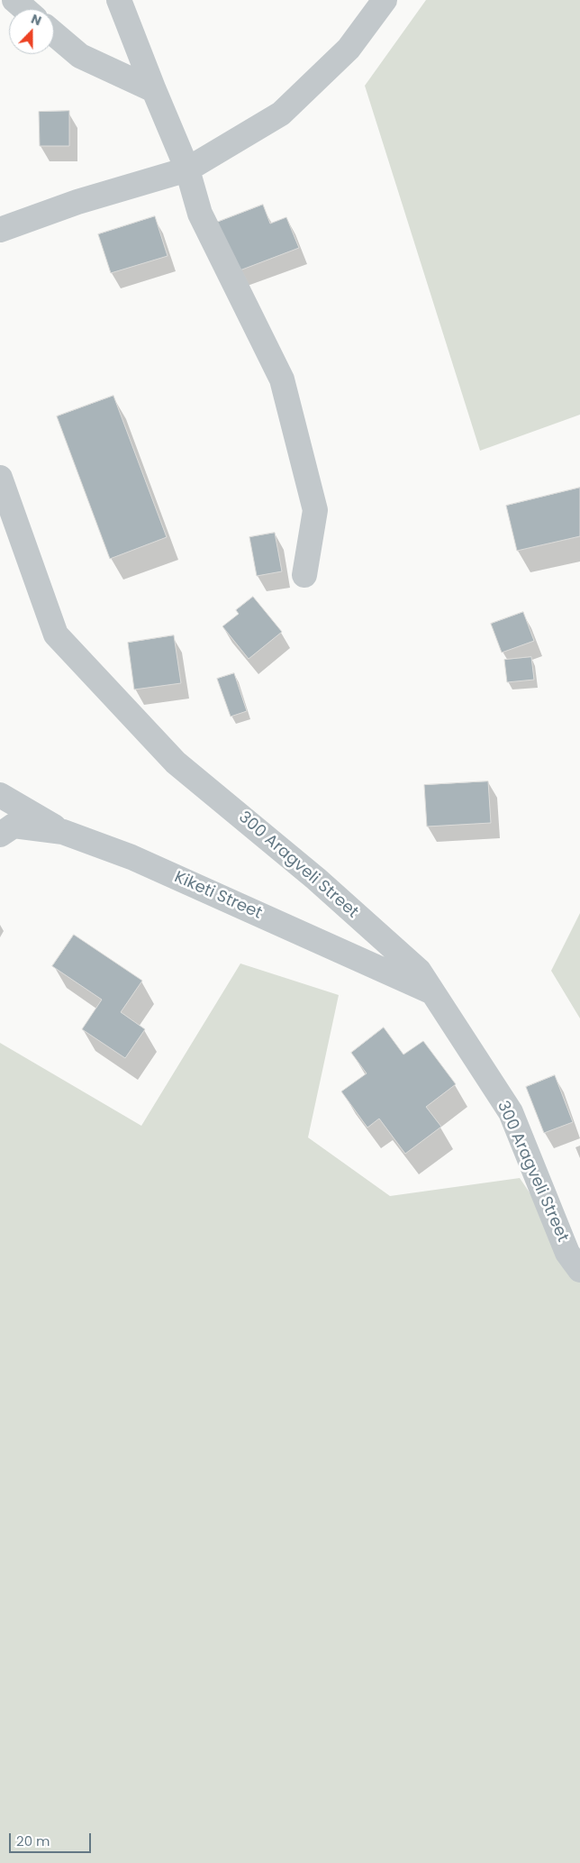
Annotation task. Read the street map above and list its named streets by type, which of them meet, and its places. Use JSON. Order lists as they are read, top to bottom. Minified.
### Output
{"streets":{"street":["300 Aragveli Street","Kiketi Street"]},"crossings":[["300 Aragveli Street","Kiketi Street"]],"scale_bar":"20 m","north":"top"}
